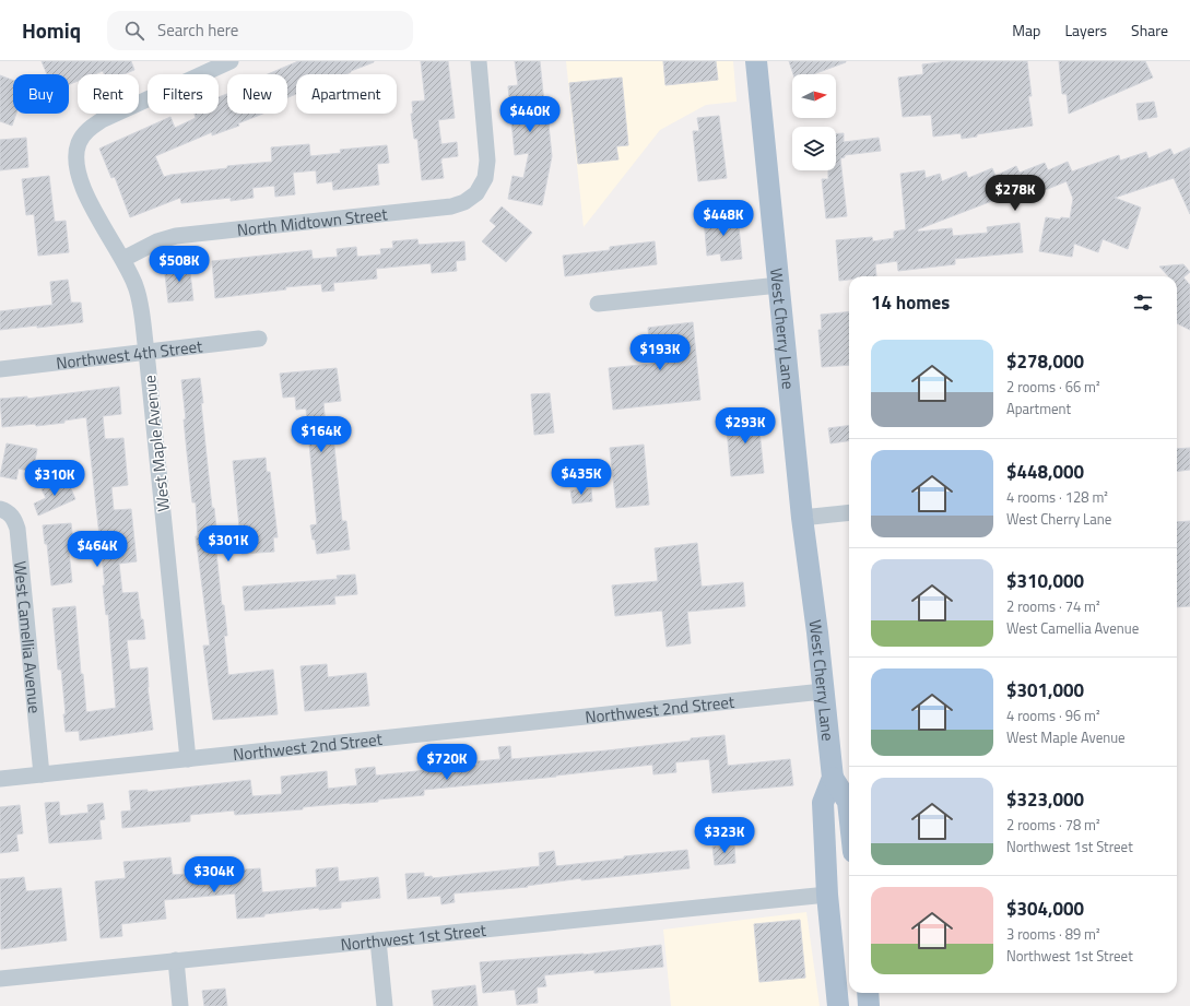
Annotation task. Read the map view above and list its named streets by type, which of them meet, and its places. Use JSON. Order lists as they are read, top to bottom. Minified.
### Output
{"streets":{"main road":["West Cherry Lane"],"street":["North Midtown Street","Northwest 4th Street","West Maple Avenue","West Camellia Avenue","Northwest 2nd Street","Northwest 1st Street"]},"crossings":[["North Midtown Street","West Maple Avenue"],["West Cherry Lane","Northwest 2nd Street"],["West Cherry Lane","Northwest 1st Street"],["Northwest 4th Street","West Maple Avenue"],["West Maple Avenue","Northwest 2nd Street"],["West Camellia Avenue","Northwest 2nd Street"]],"north":"right","page":{"header":"Homiq","search":"Search here","nav":["Map","Layers","Share"],"chip":["Buy","Rent","Filters","New","Apartment"],"price":["$440K","$278K","$448K","$508K","$193K","$293K","$164K","$435K","$310K","$301K","$464K","$720K","$323K","$304K"],"heading":"14 homes","list":[{"name":"$278,000","note":"2 rooms · 66 m² · Apartment"},{"name":"$448,000","note":"4 rooms · 128 m² · West Cherry Lane"},{"name":"$310,000","note":"2 rooms · 74 m² · West Camellia Avenue"},{"name":"$301,000","note":"4 rooms · 96 m² · West Maple Avenue"},{"name":"$323,000","note":"2 rooms · 78 m² · Northwest 1st Street"},{"name":"$304,000","note":"3 rooms · 89 m² · Northwest 1st Street"}]}}
